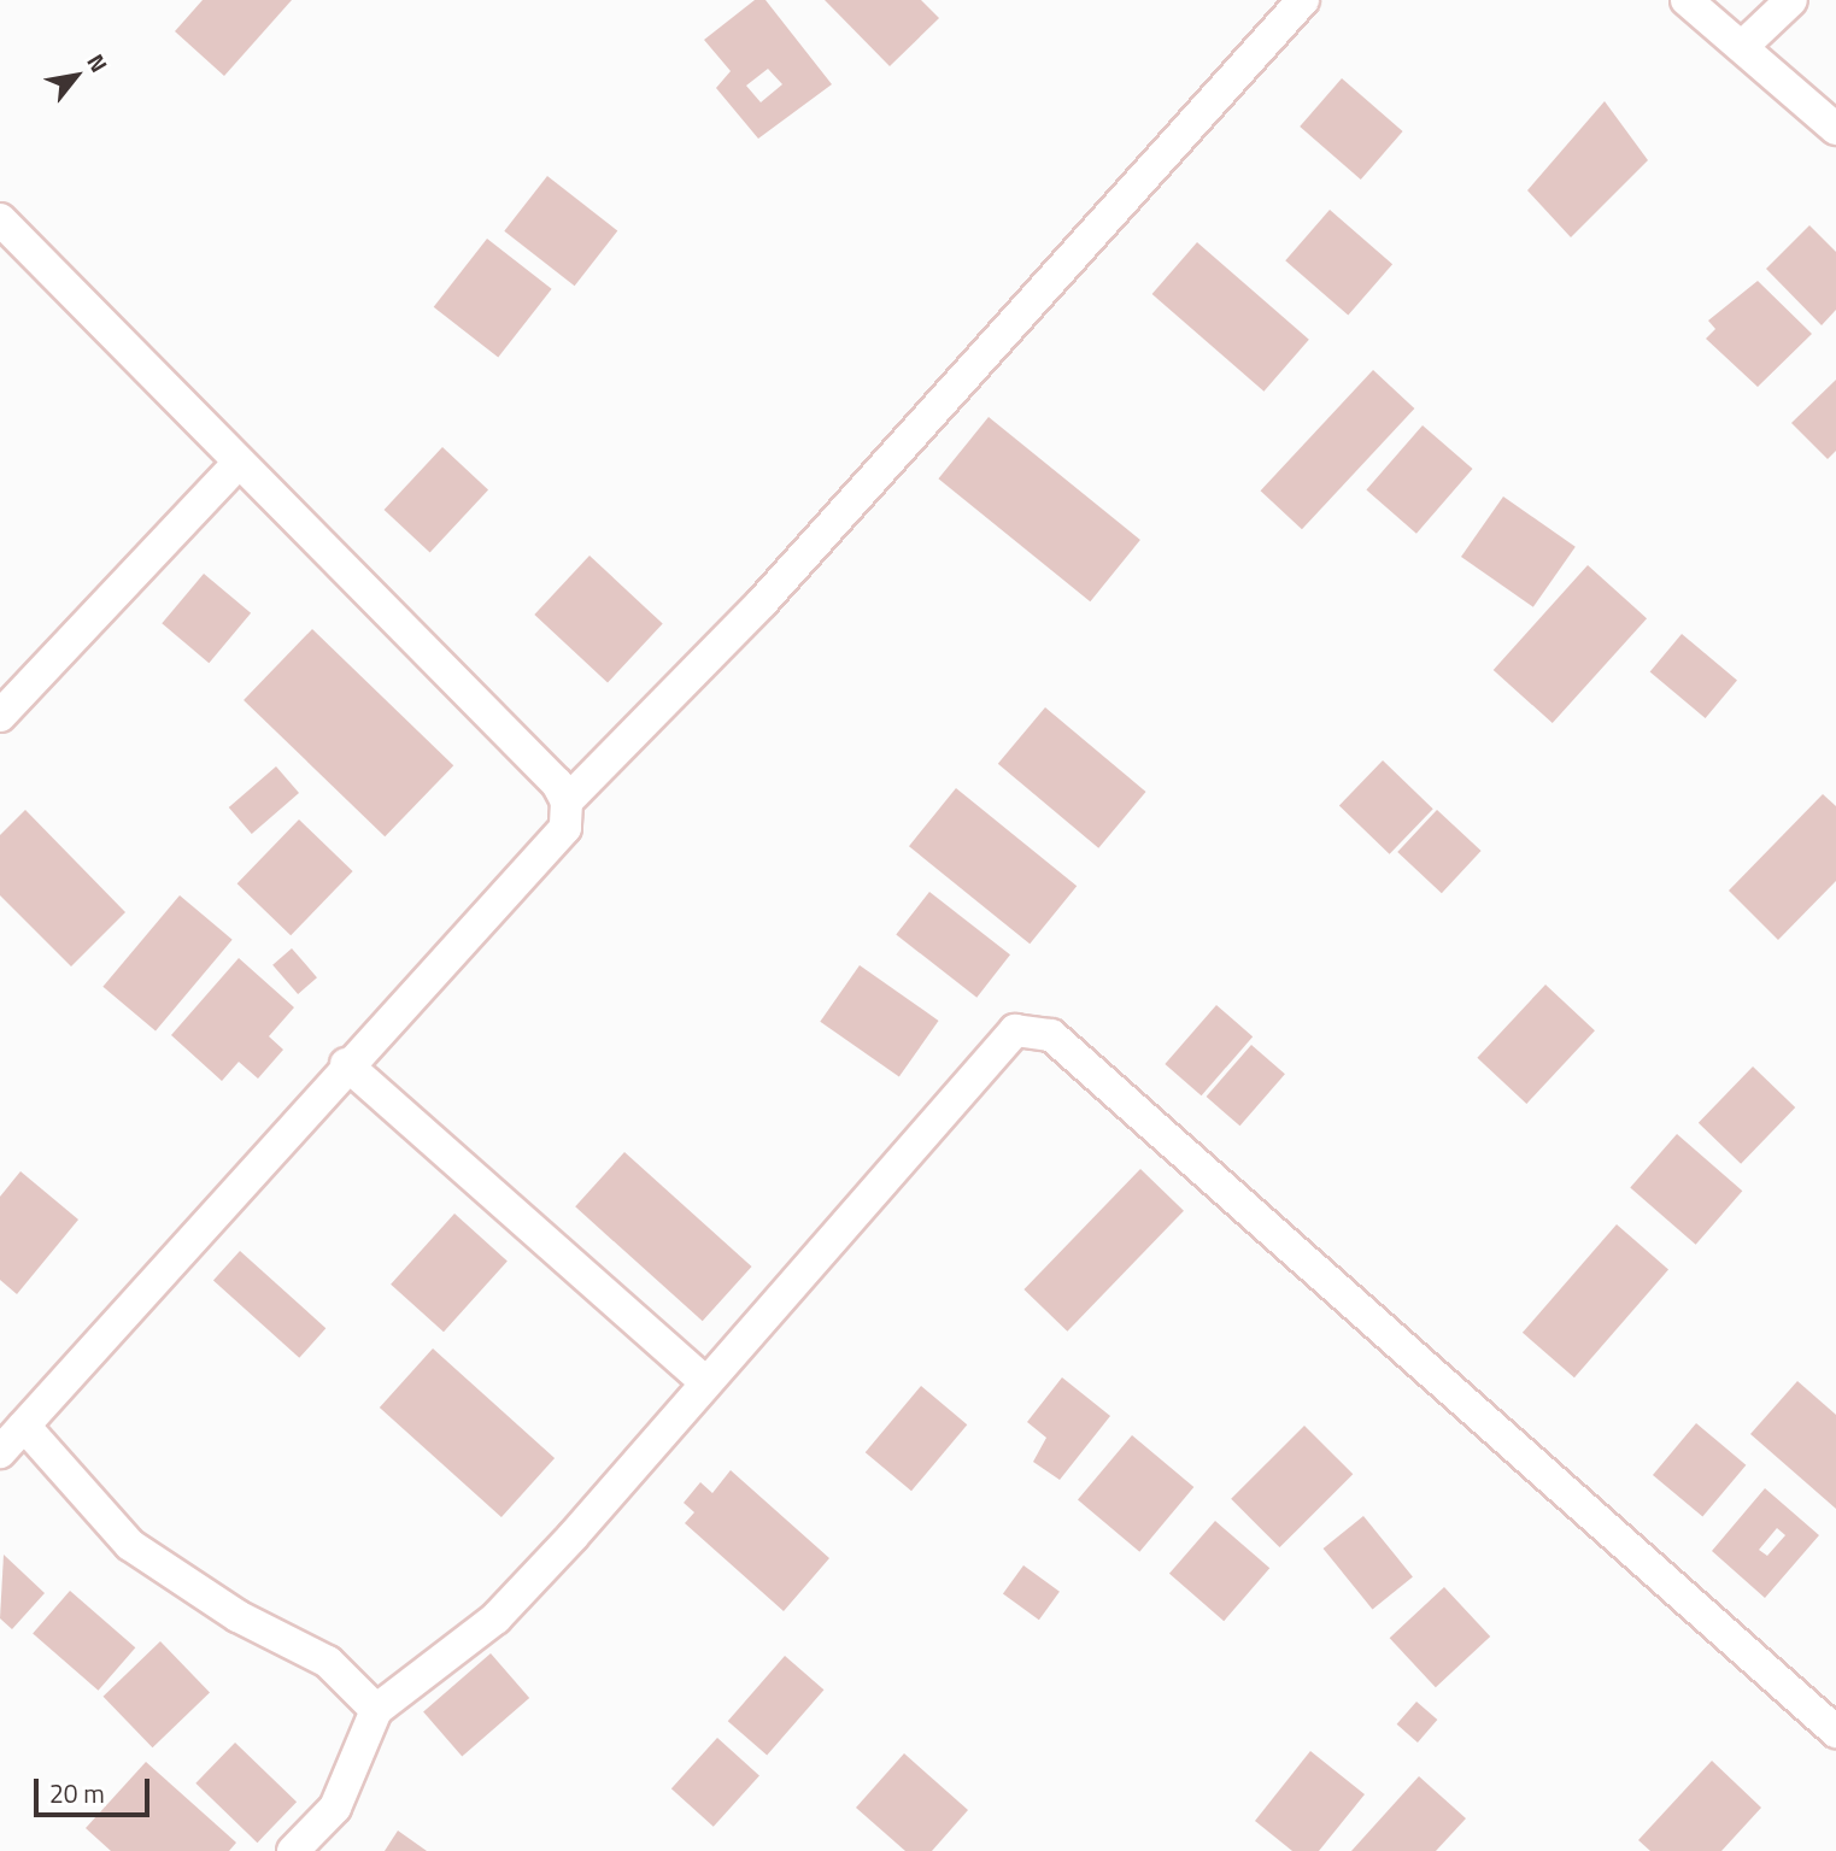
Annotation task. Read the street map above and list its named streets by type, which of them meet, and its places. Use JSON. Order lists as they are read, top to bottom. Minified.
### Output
{"scale_bar":"20 m","north":"top right"}
